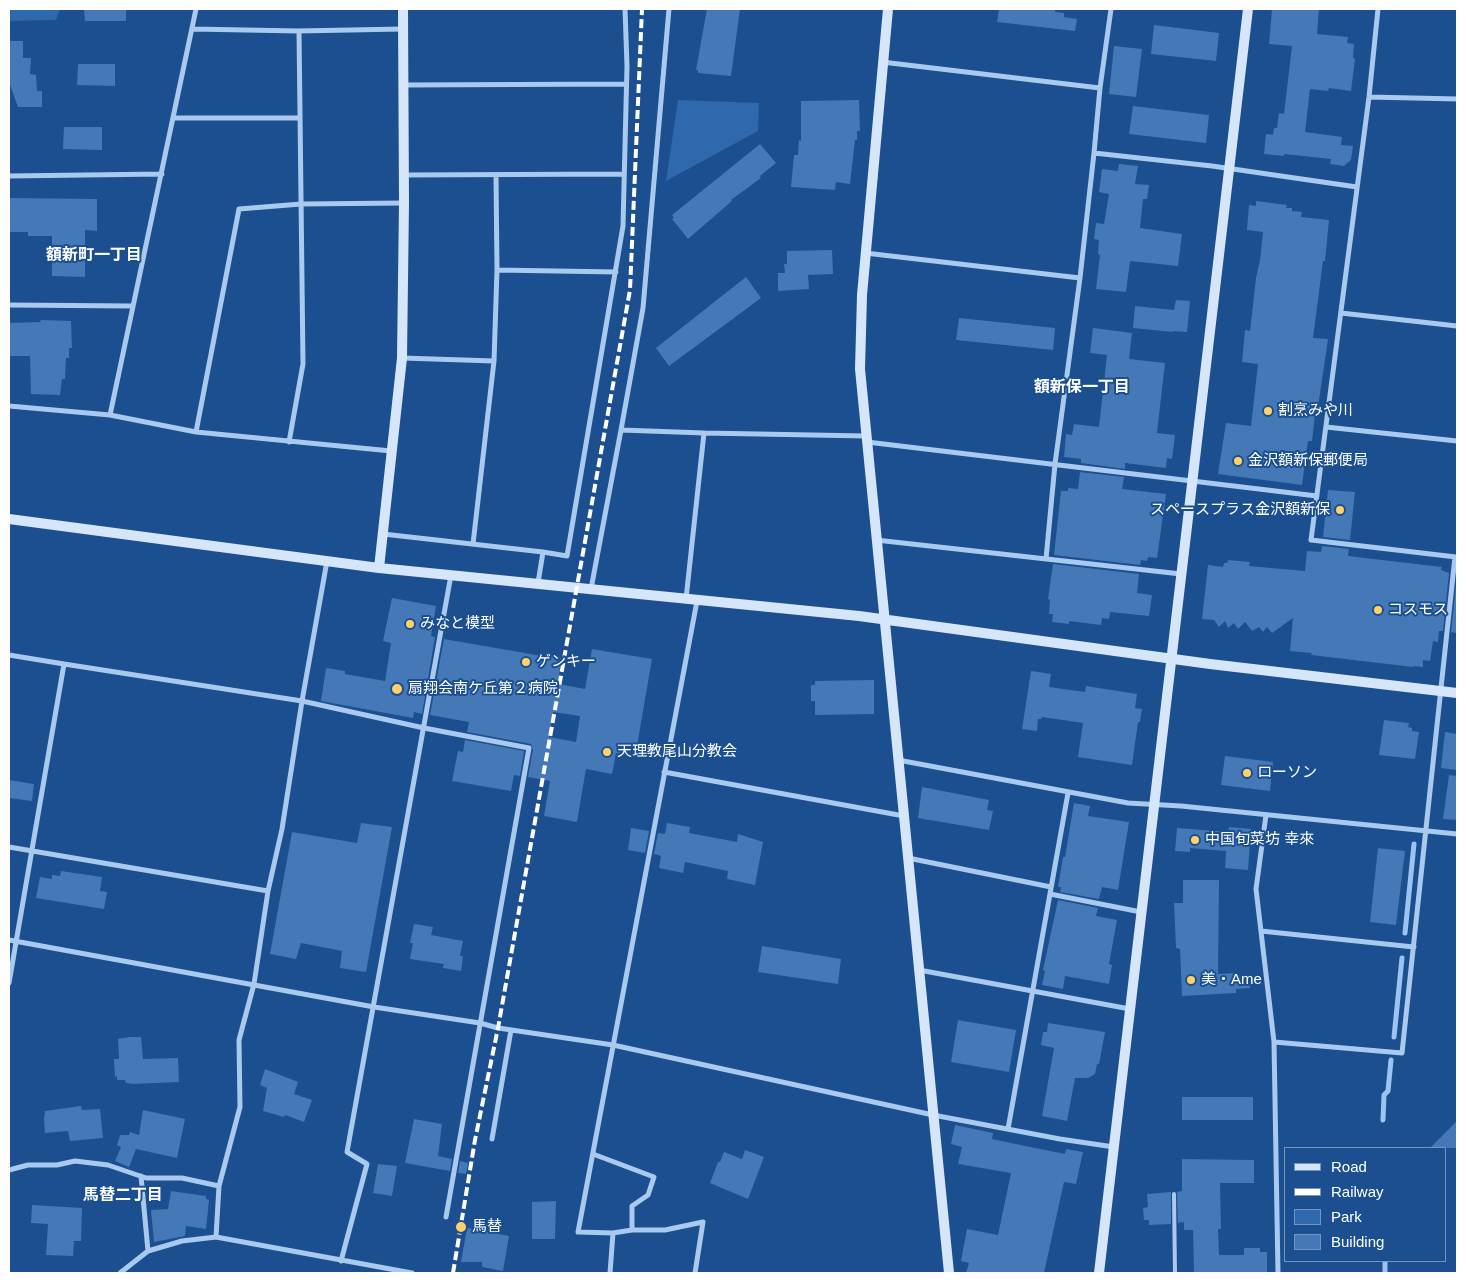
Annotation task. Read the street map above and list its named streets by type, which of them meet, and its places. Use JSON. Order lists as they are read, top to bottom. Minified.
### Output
{"districts":["額新町一丁目","額新保一丁目","馬替二丁目"],"places":["割烹みや川","金沢額新保郵便局","スペースプラス金沢額新保","コスモス","みなと模型","ゲンキー","扇翔会南ケ丘第２病院","天理教尾山分教会","ローソン","中国旬菜坊 幸來","美・Ame","馬替"],"legend":["Road","Railway","Park","Building"]}
